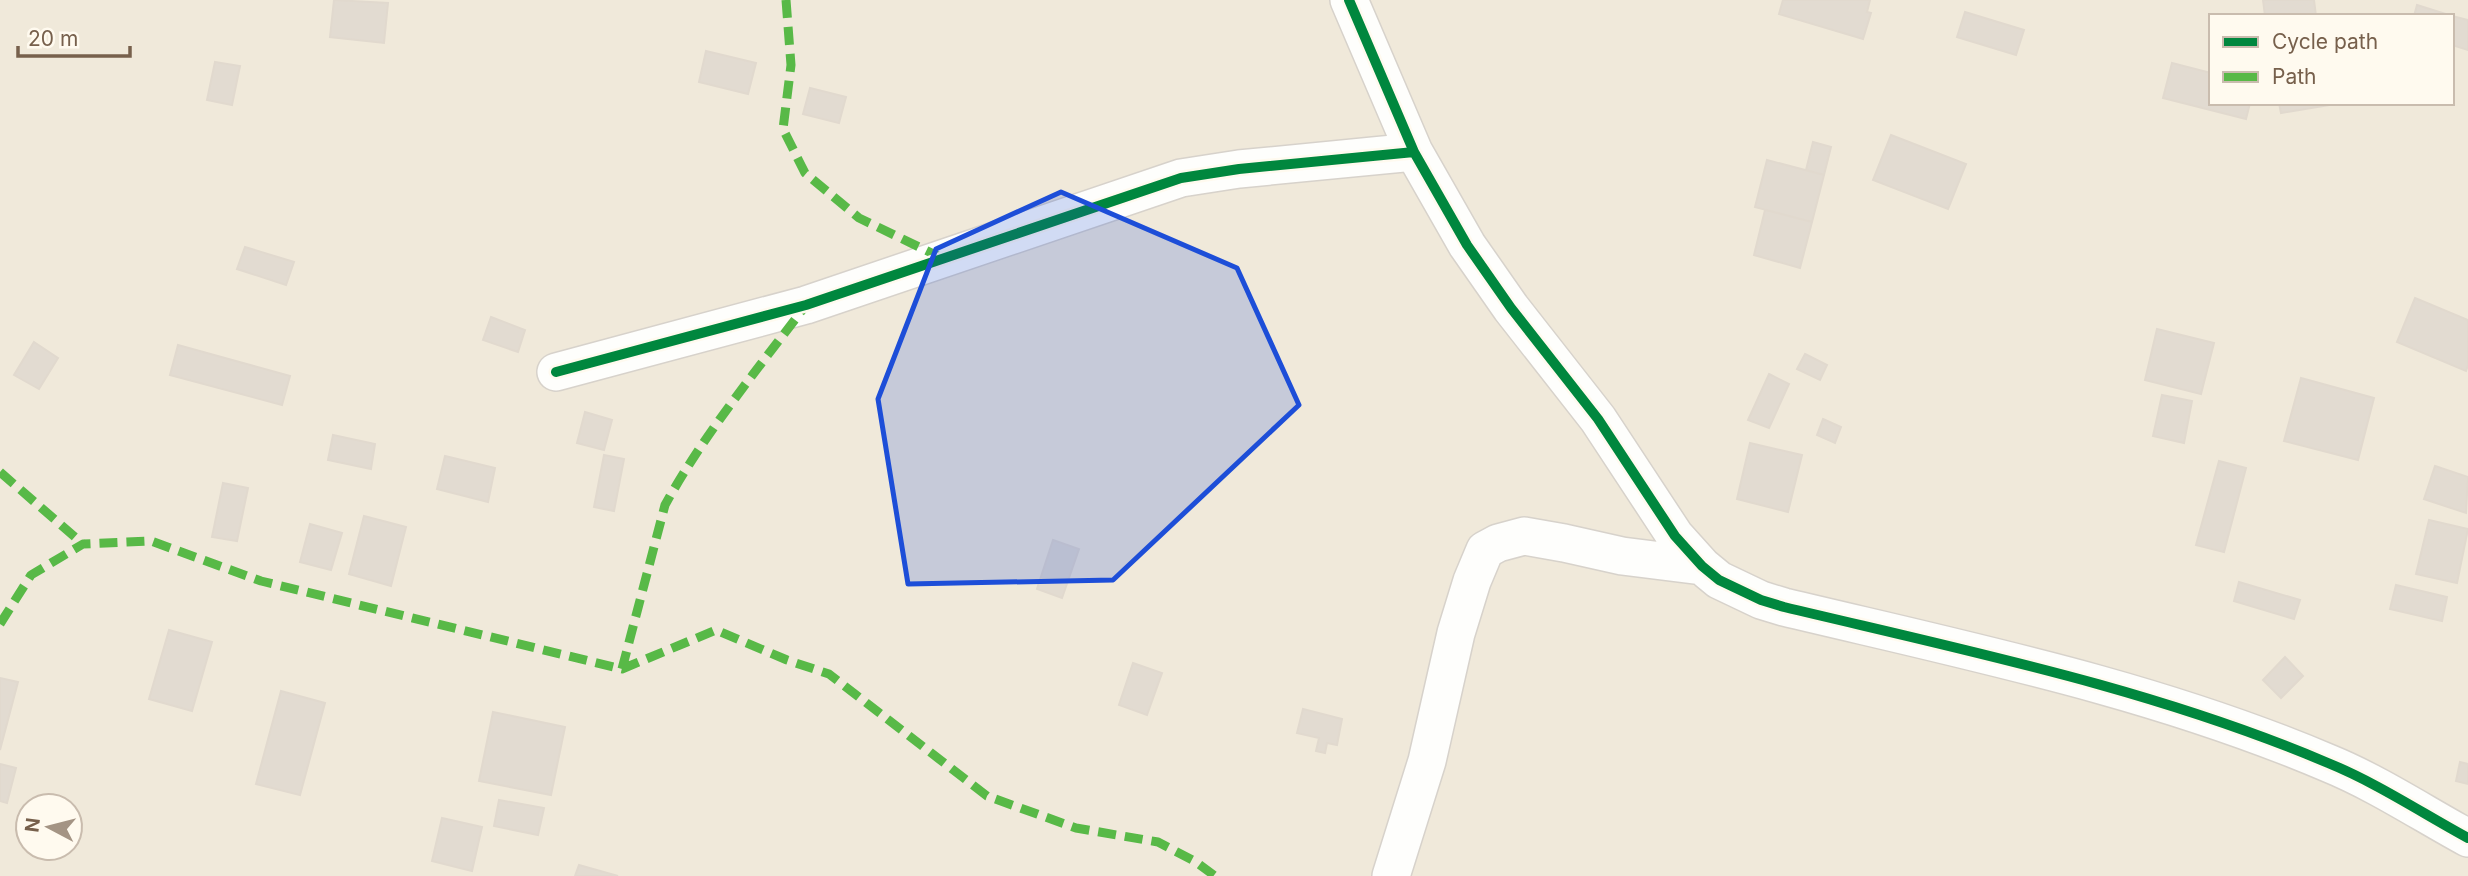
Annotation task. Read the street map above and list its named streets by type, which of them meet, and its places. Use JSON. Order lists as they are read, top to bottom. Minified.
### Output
{"legend":["Cycle path","Path"],"scale_bar":"20 m","north":"left"}
